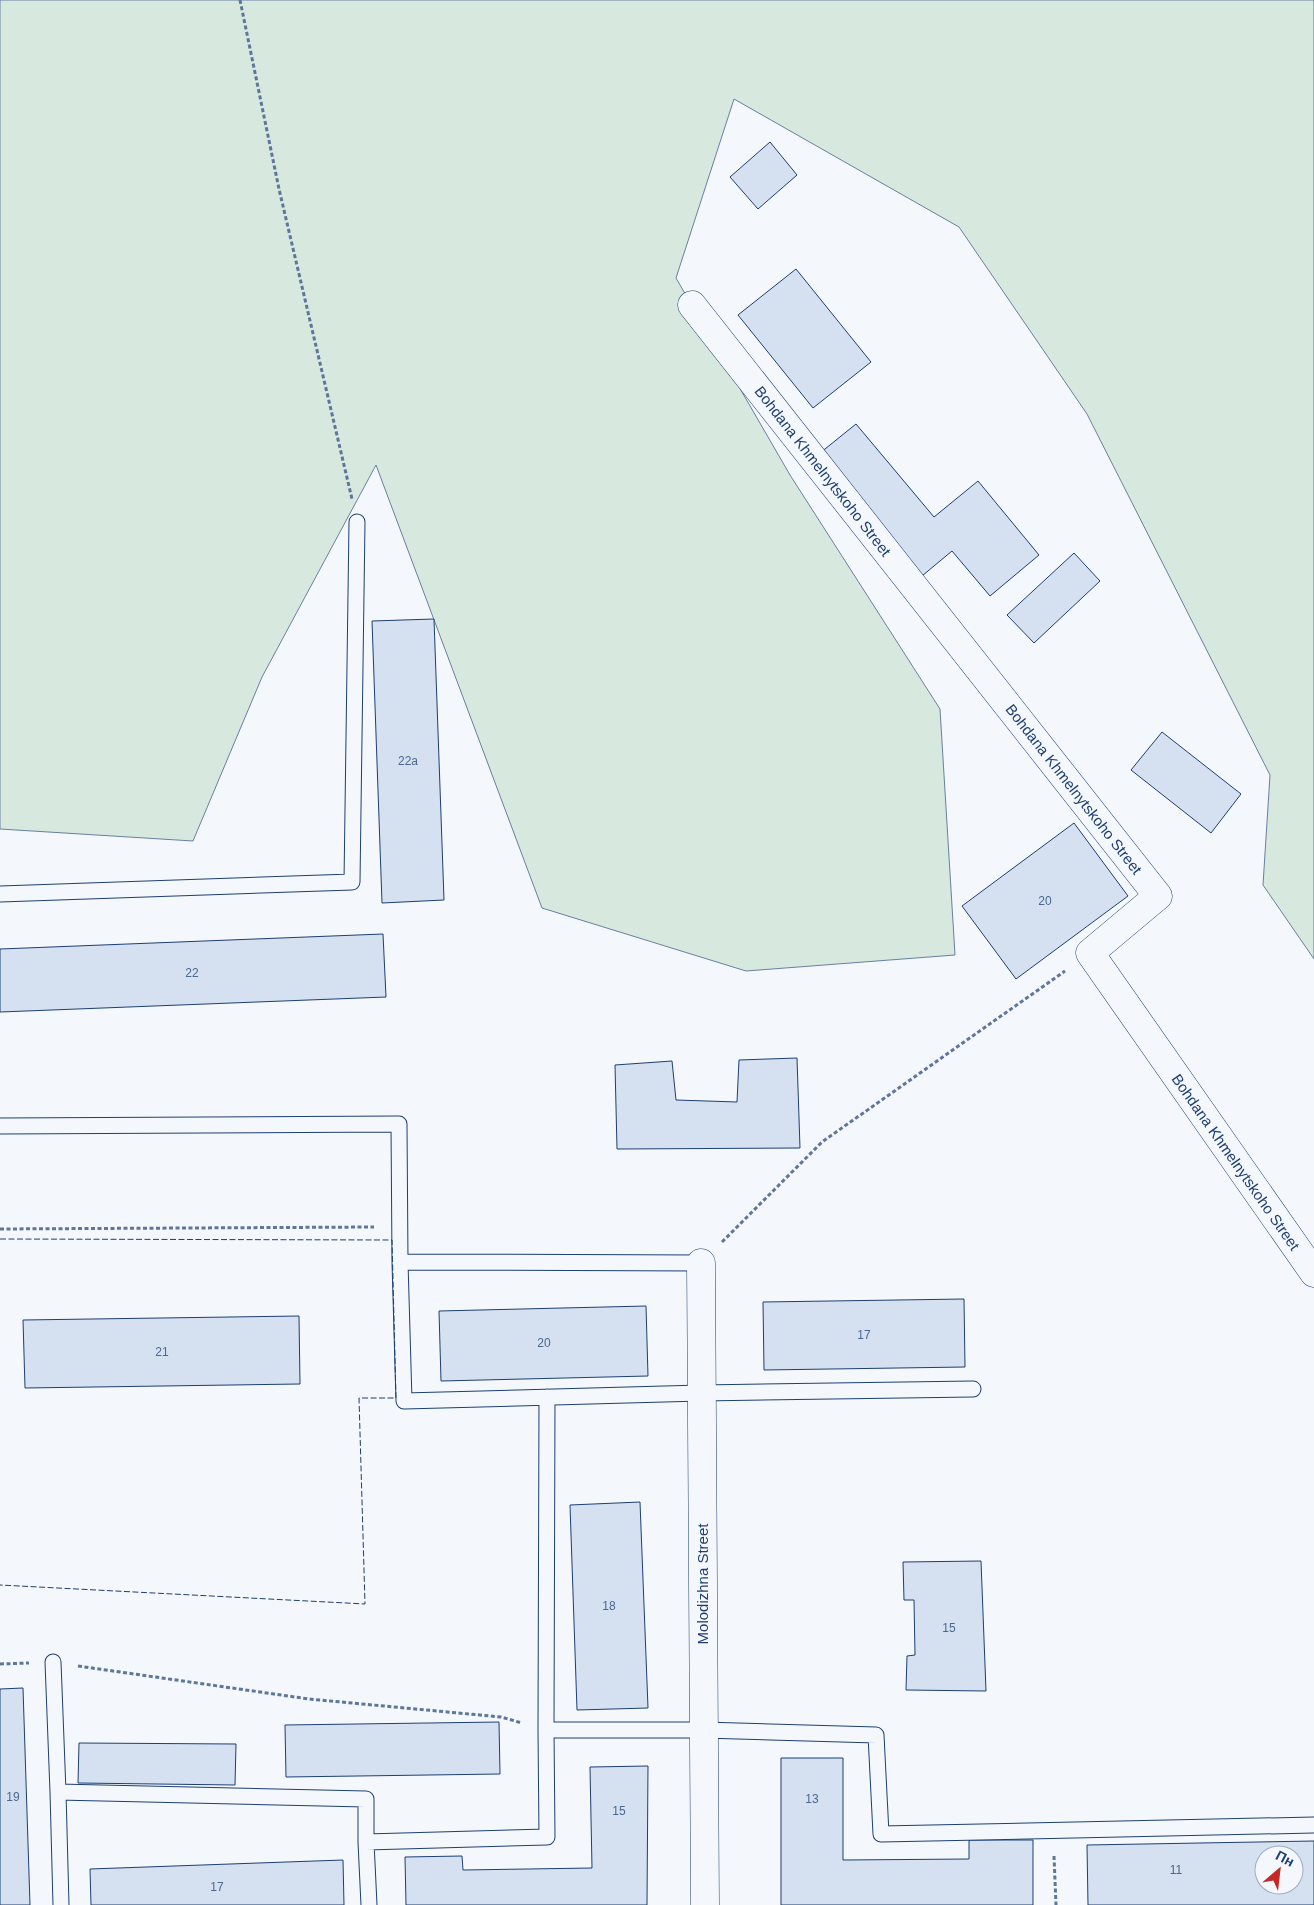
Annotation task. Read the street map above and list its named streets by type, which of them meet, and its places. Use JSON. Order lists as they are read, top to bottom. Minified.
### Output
{"streets":{"street":["Bohdana Khmelnytskoho Street","Molodizhna Street"]},"house_numbers":["22а","20","22","17","20","21","18","15","19","13","15","11","17"],"north":"top right"}
